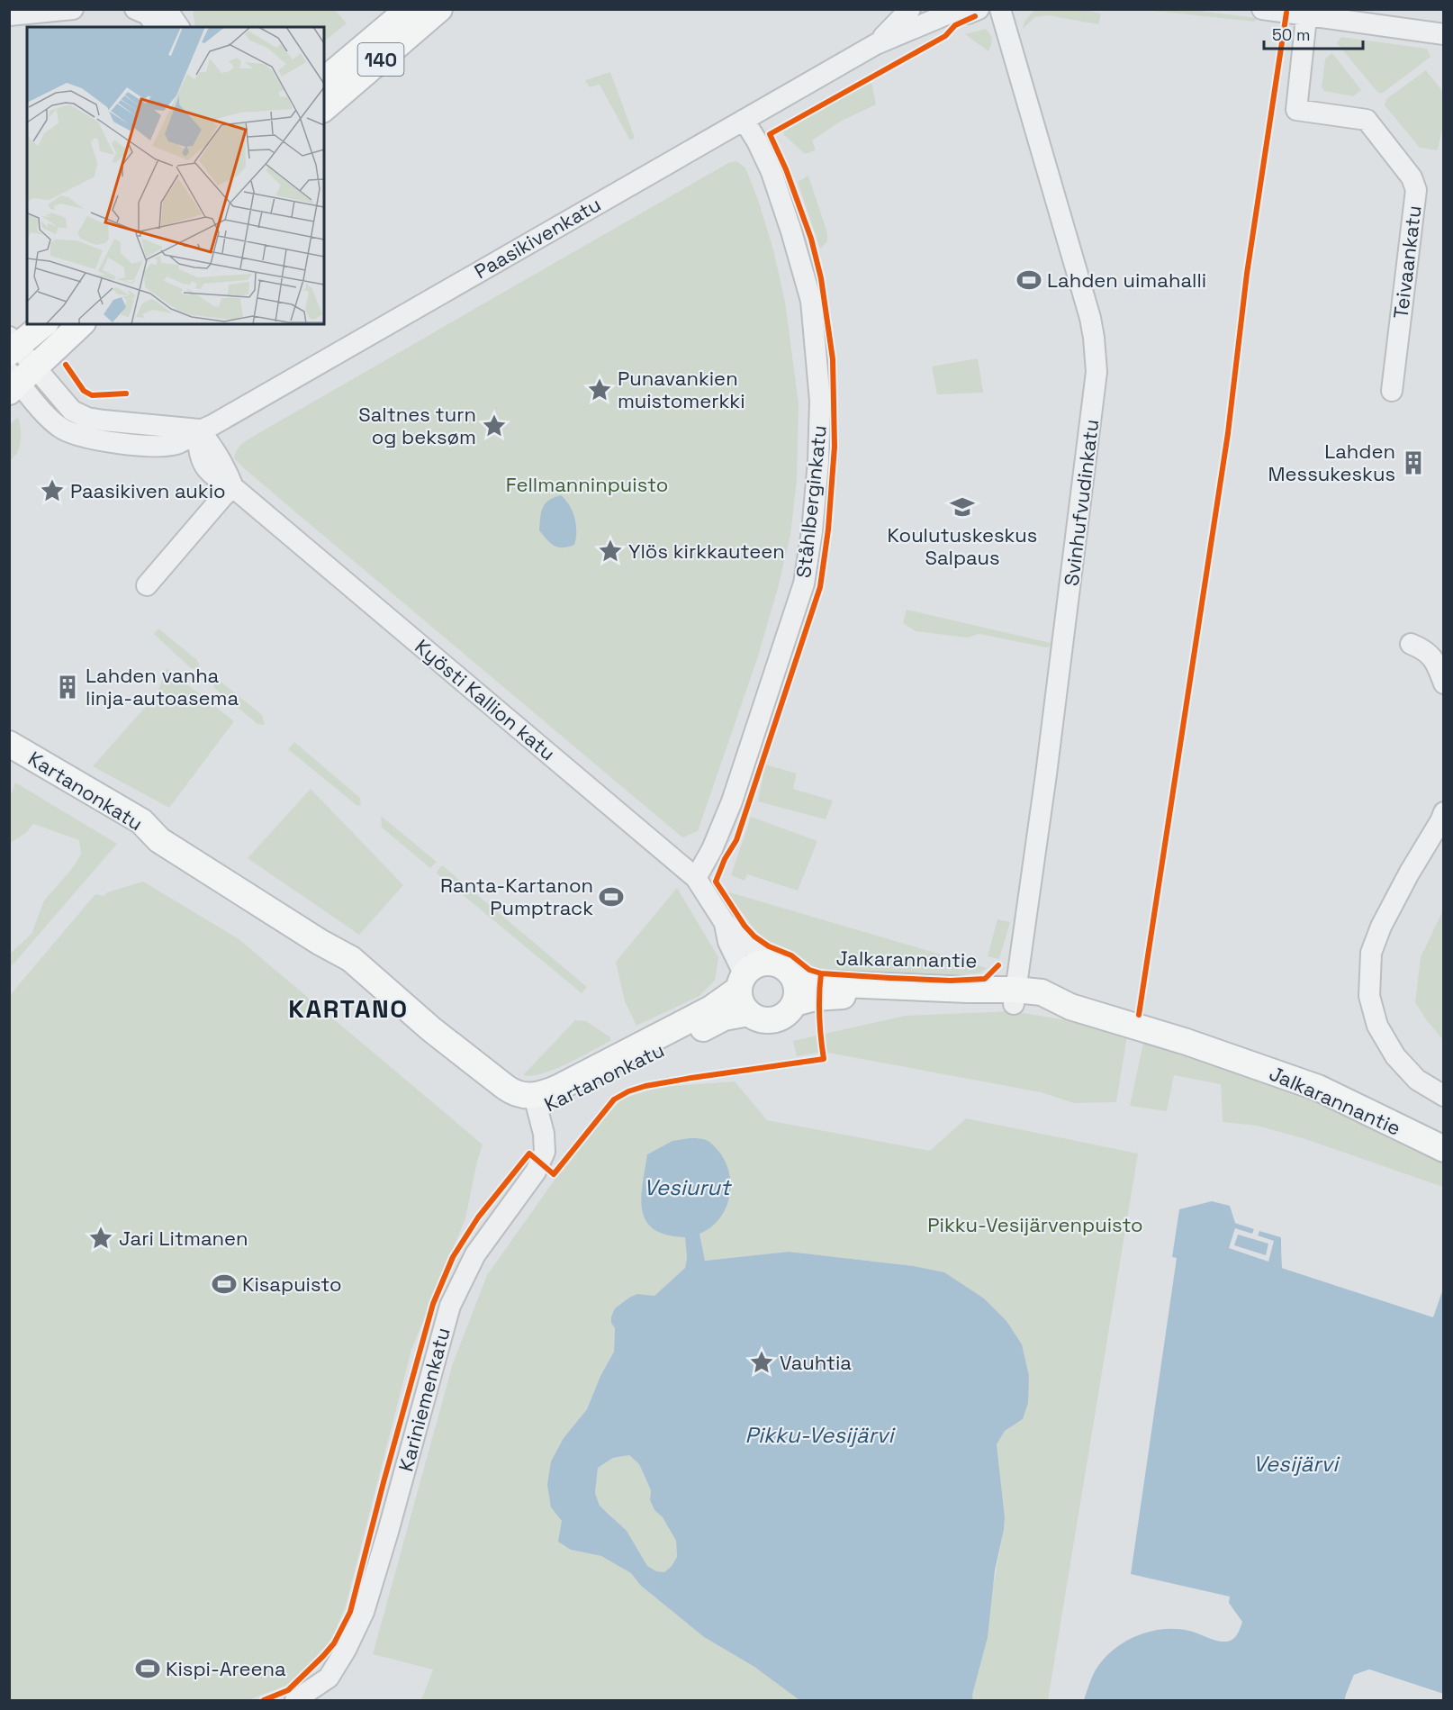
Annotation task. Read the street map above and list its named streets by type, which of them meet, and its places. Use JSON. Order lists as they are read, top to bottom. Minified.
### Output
{"streets":{"main road":["140","Kartanonkatu","Jalkarannantie"],"street":["Paasikivenkatu","Teivaankatu","Ståhlberginkatu","Svinhufvudinkatu","Kyösti Kallion katu","Kariniemenkatu"]},"crossings":[["Paasikivenkatu","Ståhlberginkatu"],["Paasikivenkatu","Kyösti Kallion katu"],["Ståhlberginkatu","Kyösti Kallion katu"],["Svinhufvudinkatu","Jalkarannantie"],["Kyösti Kallion katu","Kartanonkatu"],["Kyösti Kallion katu","Jalkarannantie"],["Kartanonkatu","Jalkarannantie"],["Kartanonkatu","Kariniemenkatu"]],"districts":["KARTANO"],"water":["Vesiurut","Pikku-Vesijärvi","Vesijärvi"],"parks":["Fellmanninpuisto","Pikku-Vesijärvenpuisto"],"places":{"sports":["Lahden uimahalli","Ranta-Kartanon Pumptrack","Kisapuisto","Kispi-Areena"],"place":["Punavankien muistomerkki","Saltnes turn og beksøm","Paasikiven aukio","Ylös kirkkauteen","Jari Litmanen","Vauhtia"],"building":["Lahden Messukeskus","Lahden vanha linja-autoasema"],"school or university":["Koulutuskeskus Salpaus"]},"scale_bar":"50 m"}
